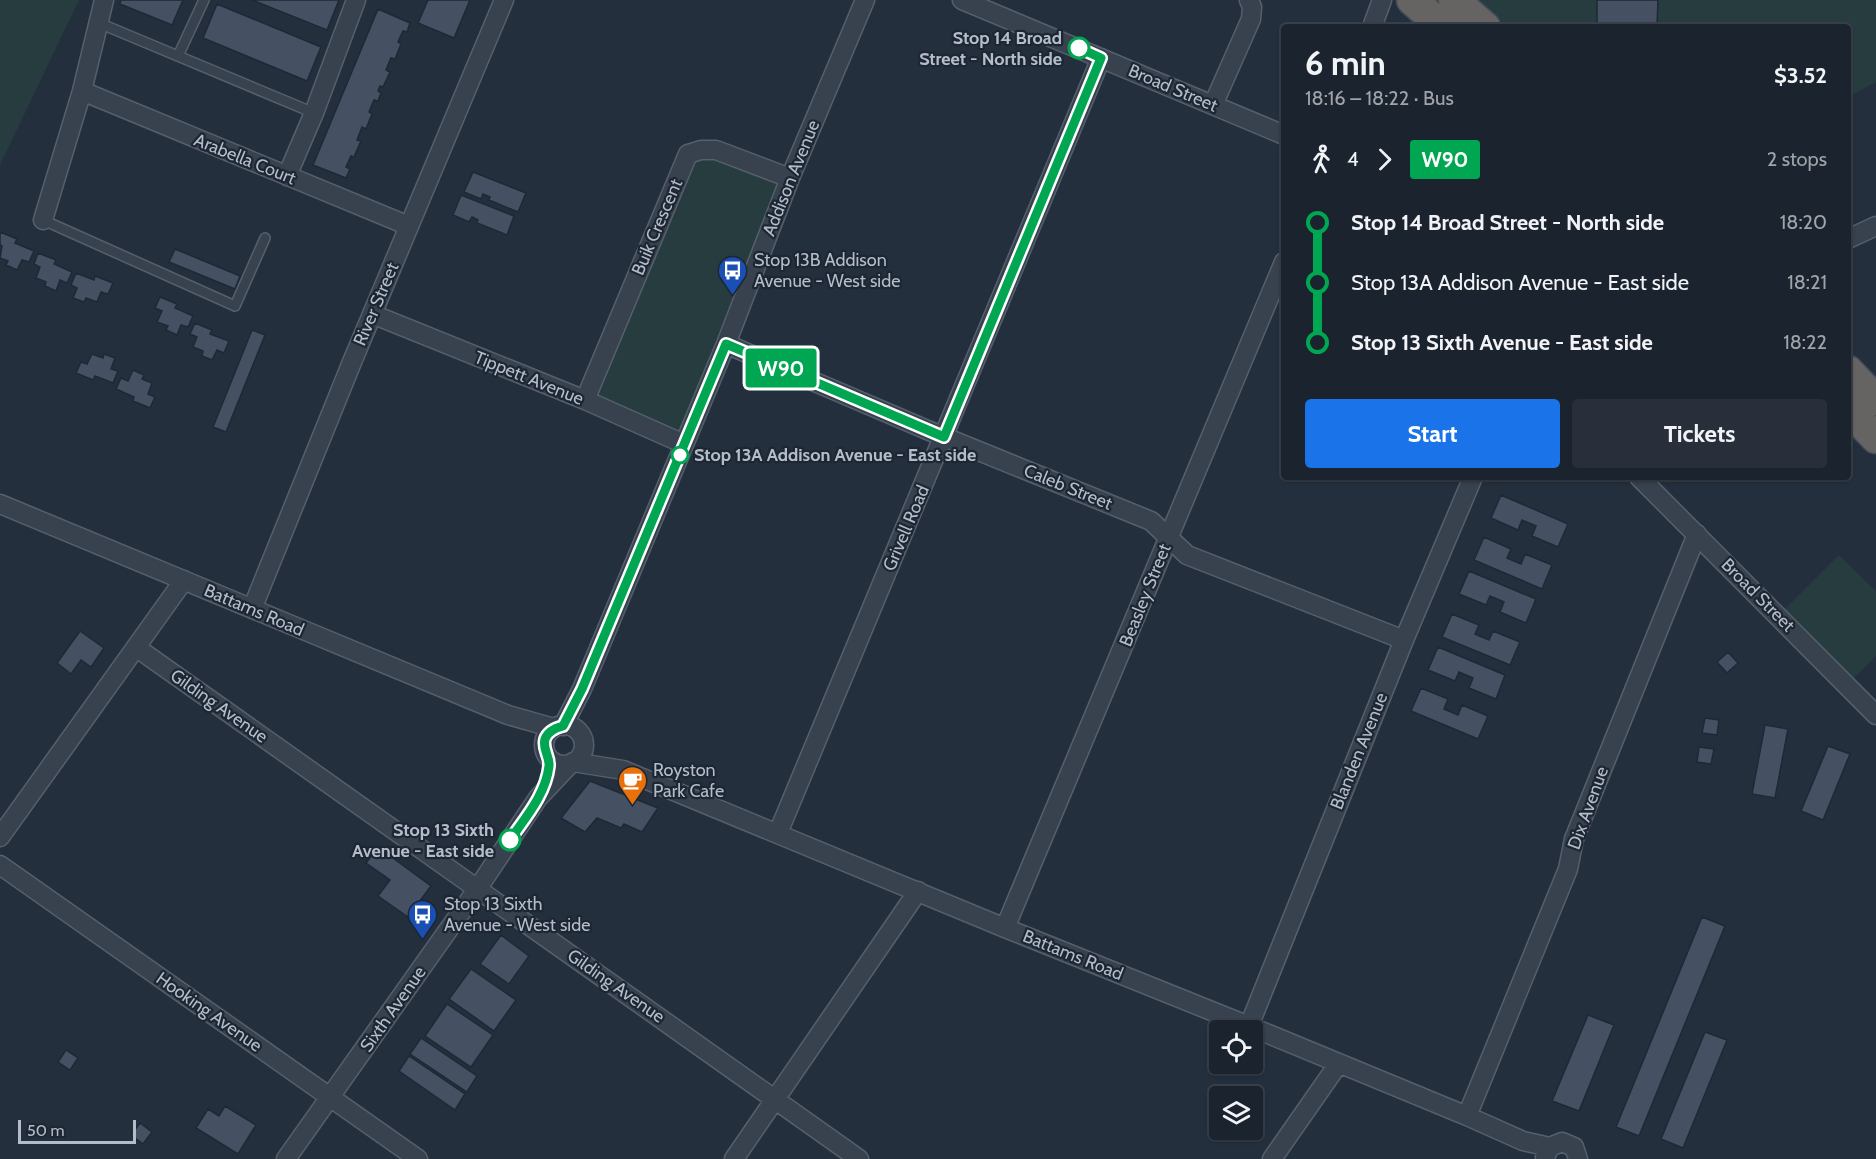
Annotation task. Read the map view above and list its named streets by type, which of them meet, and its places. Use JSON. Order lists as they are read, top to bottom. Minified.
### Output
{"streets":{"street":["Broad Street","Arabella Court","Addison Avenue","Buik Crescent","River Street","Tippett Avenue","Caleb Street","Grivell Road","Beasley Street","Battams Road","Gilding Avenue","Blanden Avenue","Dix Avenue","Sixth Avenue","Hooking Avenue"]},"crossings":[["Broad Street","Grivell Road"],["Broad Street","Dix Avenue"],["Arabella Court","River Street"],["Addison Avenue","Buik Crescent"],["Addison Avenue","Tippett Avenue"],["Addison Avenue","Caleb Street"],["Addison Avenue","Battams Road"],["Addison Avenue","Sixth Avenue"],["Buik Crescent","Tippett Avenue"],["River Street","Tippett Avenue"],["River Street","Battams Road"],["Caleb Street","Grivell Road"],["Caleb Street","Beasley Street"],["Caleb Street","Blanden Avenue"],["Grivell Road","Battams Road"],["Beasley Street","Battams Road"],["Battams Road","Dix Avenue"],["Battams Road","Sixth Avenue"],["Gilding Avenue","Sixth Avenue"],["Sixth Avenue","Hooking Avenue"]],"places":{"other":["Stop 14 Broad Street - North side","Stop 13A Addison Avenue - East side","Stop 13 Sixth Avenue - East side"],"bus stop":["Stop 13B Addison Avenue - West side","Stop 13 Sixth Avenue - West side"],"cafe":["Royston Park Cafe"]},"lines":["bus line W90"],"scale_bar":"50 m","page":{"on_map":"W90","heading":["6 min","18:16 – 18:22 · Bus","$3.52"],"legs":["4","W90","2 stops"],"list":[{"name":"Stop 14 Broad Street - North side","value":"18:20"},{"name":"Stop 13A Addison Avenue - East side","value":"18:21"},{"name":"Stop 13 Sixth Avenue - East side","value":"18:22"}],"buttons":["Start","Tickets"],"scale":"50 m"}}
